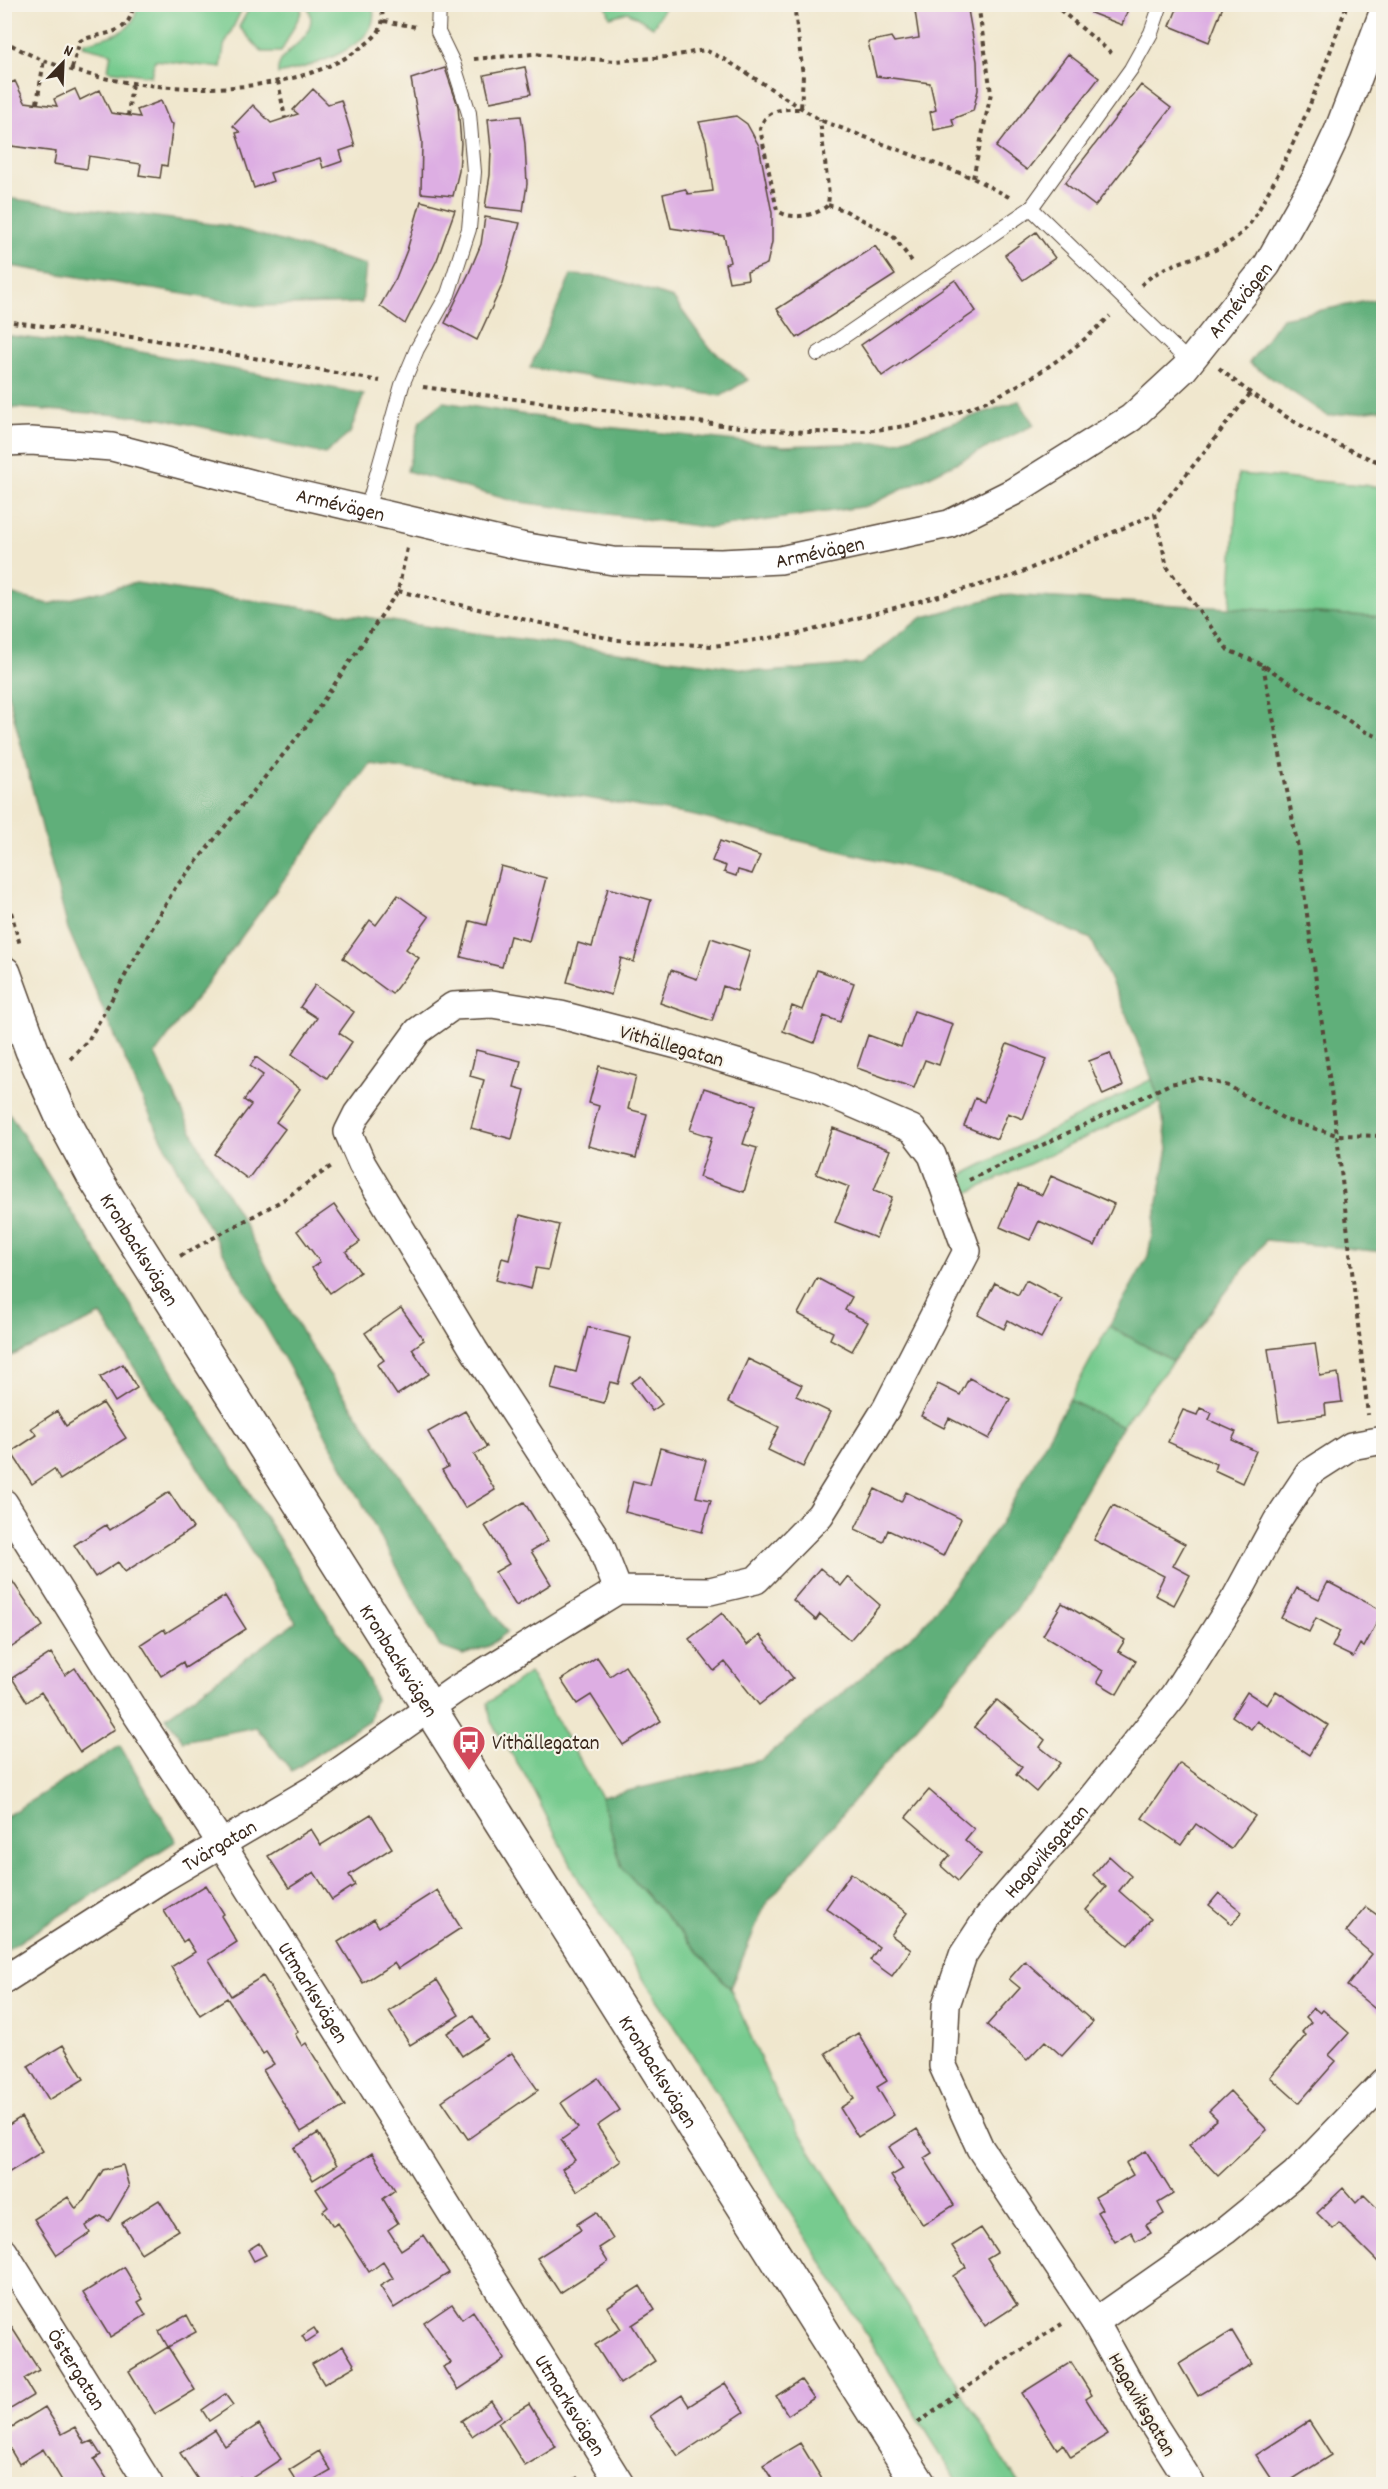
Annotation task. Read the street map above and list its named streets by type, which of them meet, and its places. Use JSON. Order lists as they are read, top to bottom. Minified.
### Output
{"streets":{"street":["Armévägen","Vithällegatan","Kronbacksvägen","Tvärgatan","Hagaviksgatan","Utmarksvägen","Östergatan"]},"crossings":[["Kronbacksvägen","Tvärgatan"],["Tvärgatan","Utmarksvägen"]],"places":{"bus stop":["Vithällegatan"]},"north":"top right"}
